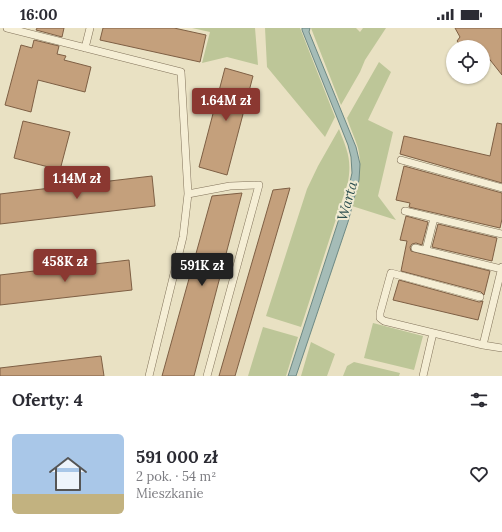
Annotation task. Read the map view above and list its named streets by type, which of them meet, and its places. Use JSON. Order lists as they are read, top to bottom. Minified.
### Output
{"water":["Warta"],"page":{"status":"16:00","price":["1.64M zł","1.14M zł","458K zł","591K zł"],"heading":"Oferty: 4","list":[{"name":"591 000 zł","note":"2 pok. · 54 m² · Mieszkanie"}]}}
